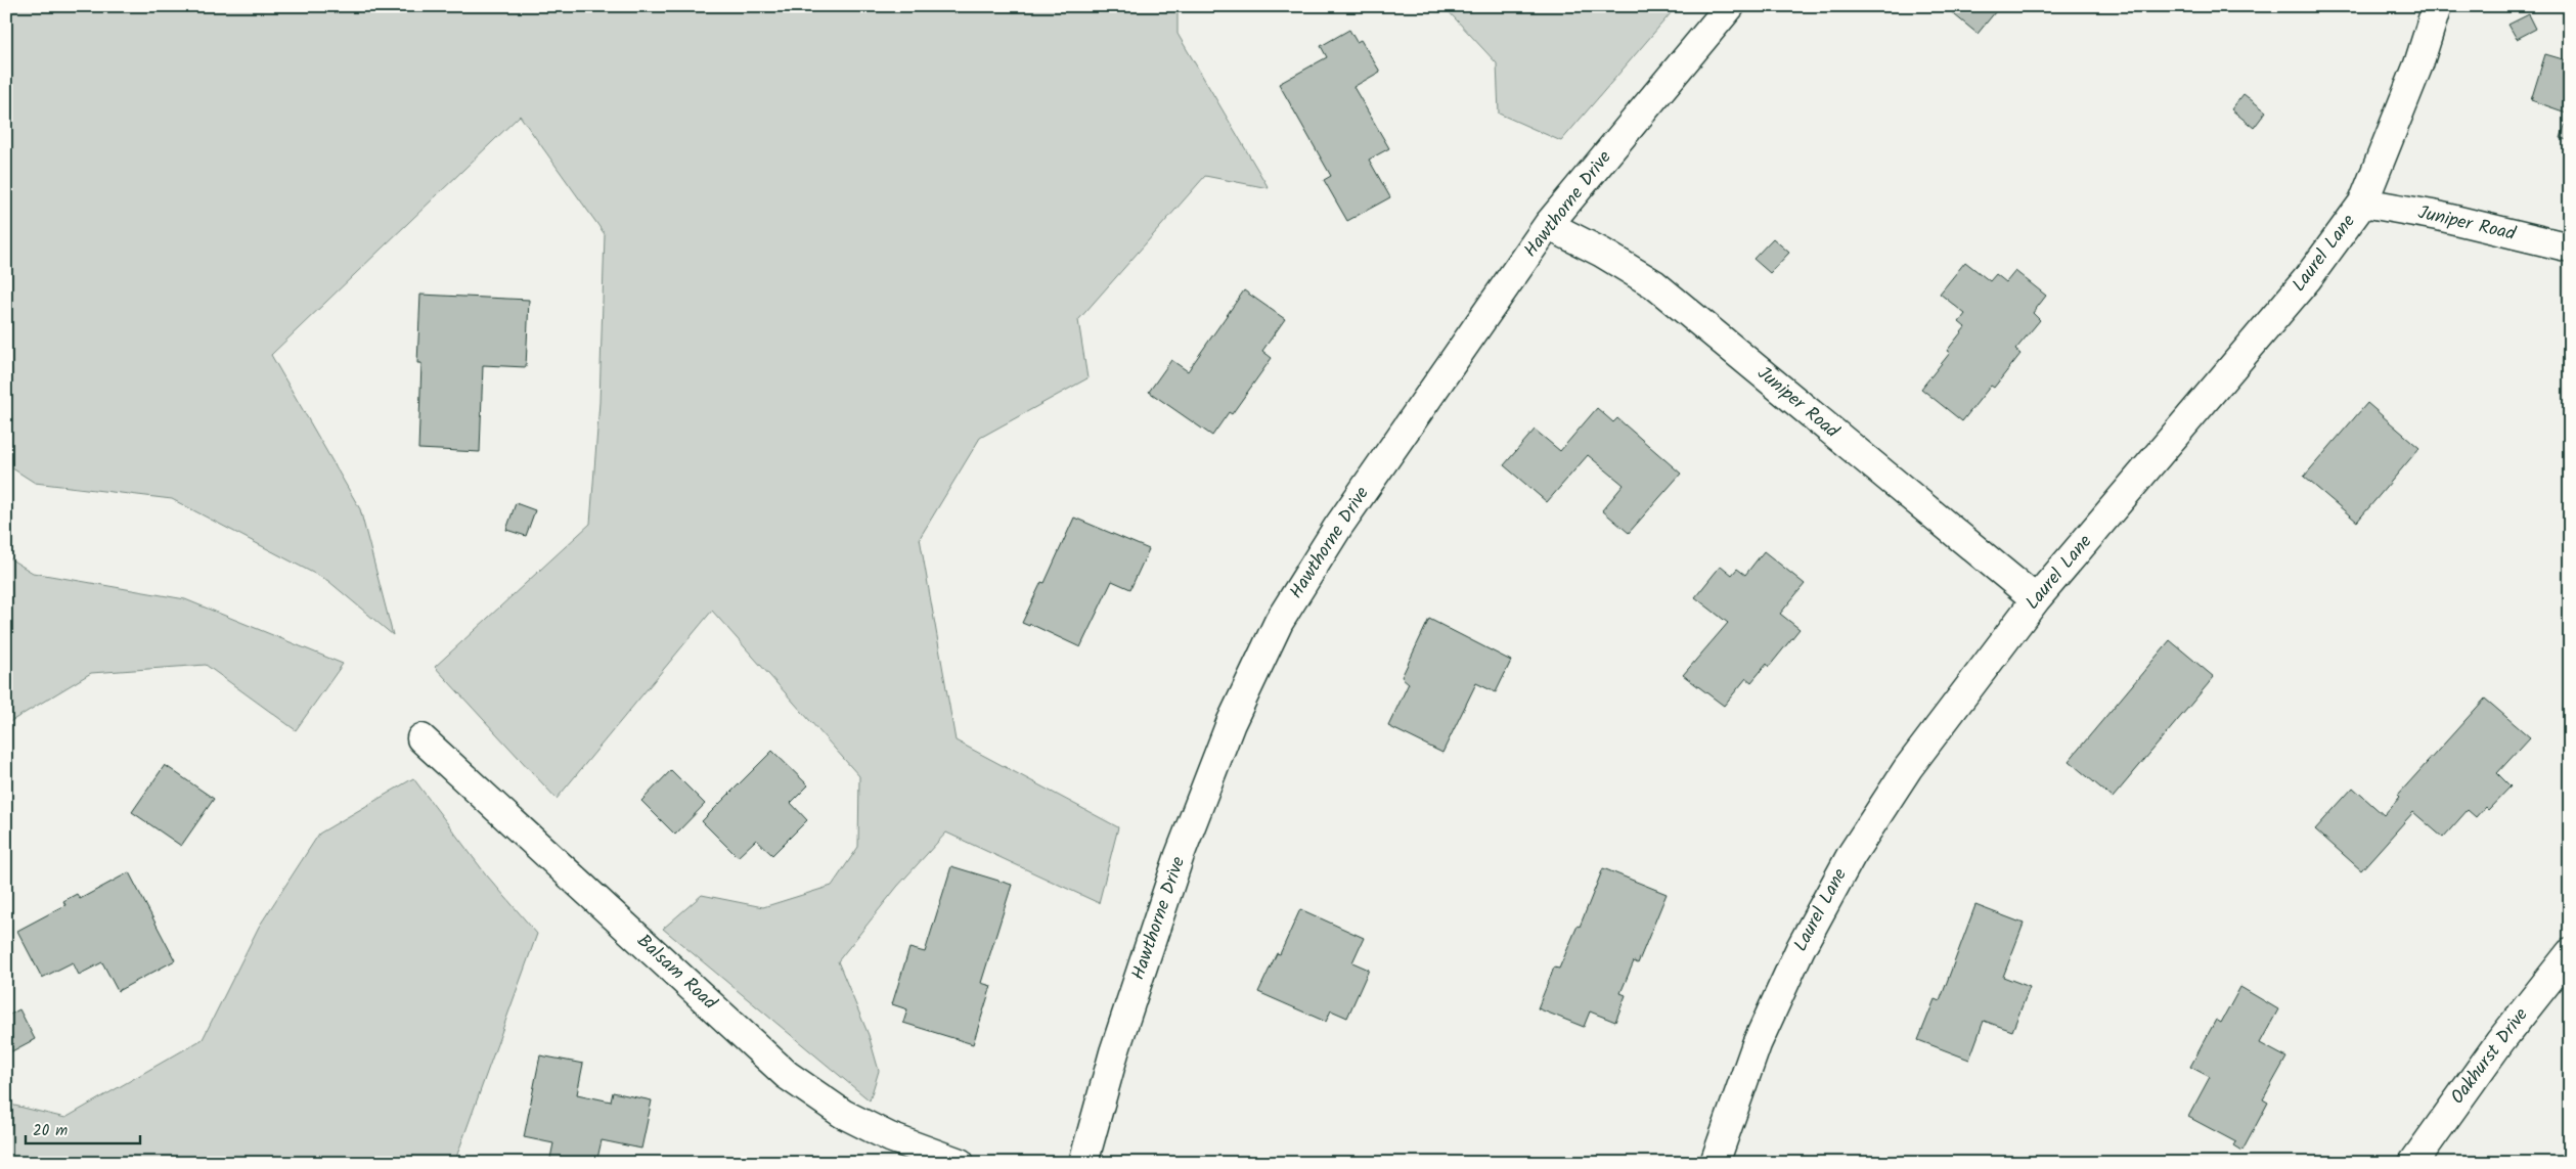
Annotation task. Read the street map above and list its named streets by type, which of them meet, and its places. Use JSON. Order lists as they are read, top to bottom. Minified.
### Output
{"streets":{"street":["Hawthorne Drive","Juniper Road","Laurel Lane","Balsam Road","Oakhurst Drive"]},"crossings":[["Hawthorne Drive","Juniper Road"],["Juniper Road","Laurel Lane"]],"scale_bar":"20 m"}
